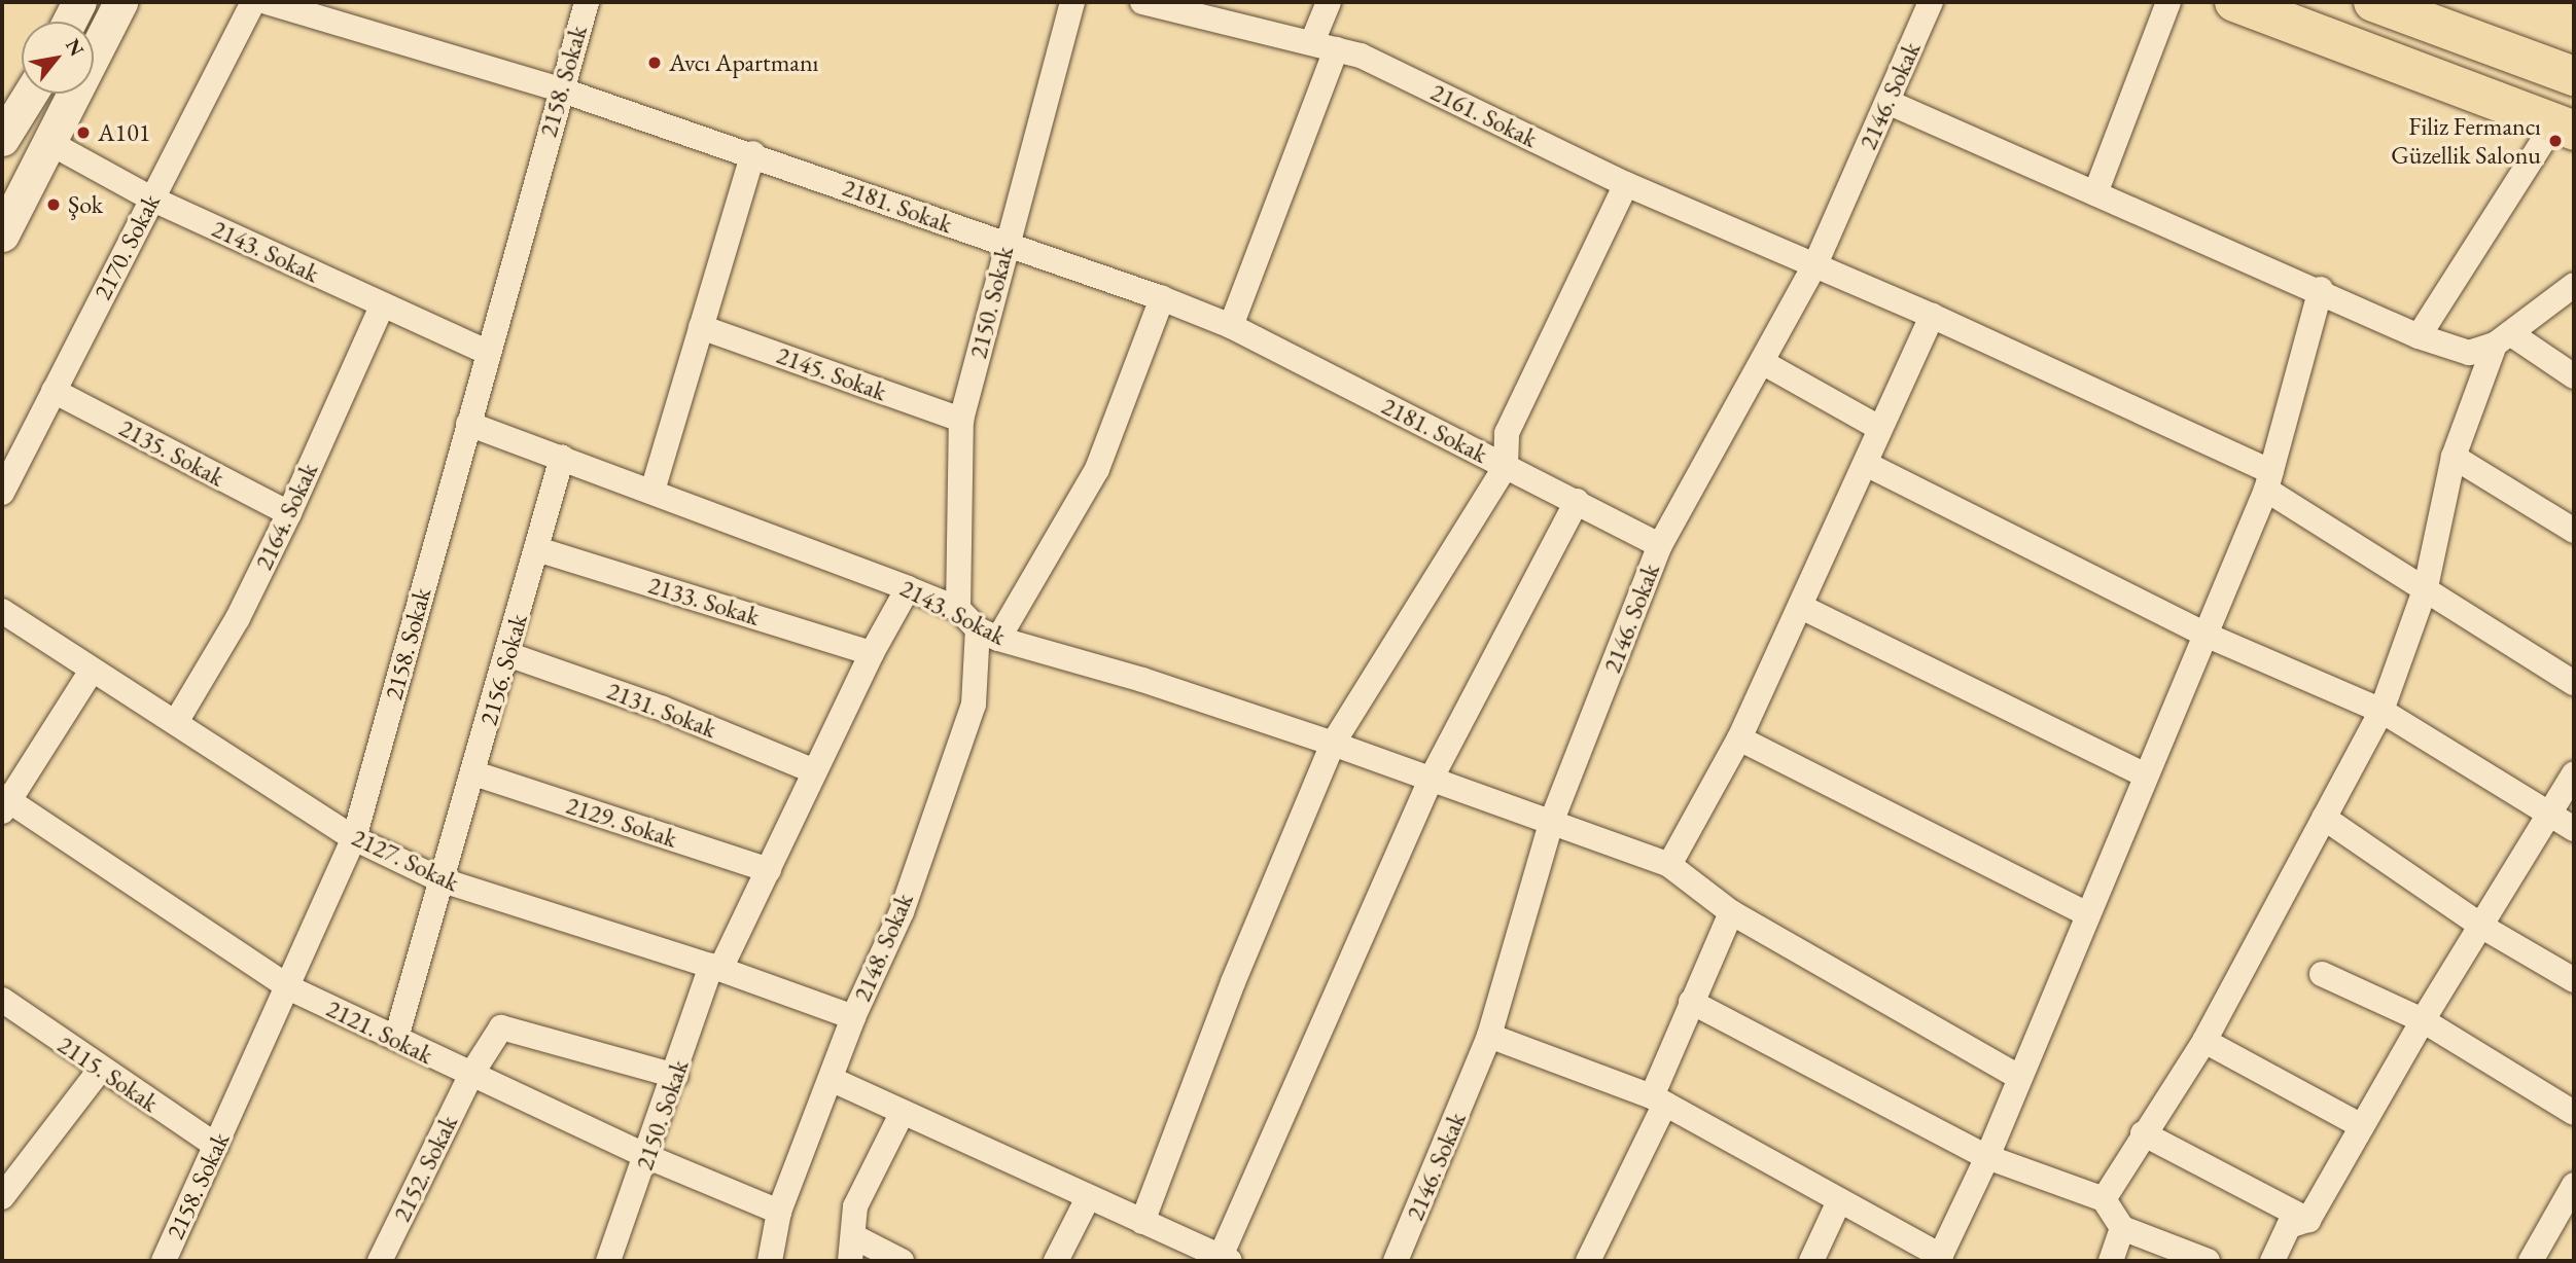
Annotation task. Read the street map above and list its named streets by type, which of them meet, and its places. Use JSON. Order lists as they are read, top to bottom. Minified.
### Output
{"streets":{"street":["2158. Sokak","2146. Sokak","2161. Sokak","2181. Sokak","2170. Sokak","2143. Sokak","2150. Sokak","2145. Sokak","2135. Sokak","2164. Sokak","2133. Sokak","2156. Sokak","2131. Sokak","2129. Sokak","2127. Sokak","2148. Sokak","2121. Sokak","2115. Sokak","2152. Sokak"]},"crossings":[["2158. Sokak","2181. Sokak"],["2158. Sokak","2143. Sokak"],["2158. Sokak","2127. Sokak"],["2158. Sokak","2121. Sokak"],["2158. Sokak","2115. Sokak"],["2146. Sokak","2161. Sokak"],["2146. Sokak","2181. Sokak"],["2146. Sokak","2143. Sokak"],["2181. Sokak","2150. Sokak"],["2170. Sokak","2143. Sokak"],["2170. Sokak","2135. Sokak"],["2143. Sokak","2150. Sokak"],["2143. Sokak","2164. Sokak"],["2143. Sokak","2156. Sokak"],["2143. Sokak","2148. Sokak"],["2150. Sokak","2145. Sokak"],["2150. Sokak","2133. Sokak"],["2150. Sokak","2131. Sokak"],["2150. Sokak","2129. Sokak"],["2150. Sokak","2127. Sokak"],["2150. Sokak","2121. Sokak"],["2150. Sokak","2152. Sokak"],["2135. Sokak","2164. Sokak"],["2164. Sokak","2127. Sokak"],["2133. Sokak","2156. Sokak"],["2156. Sokak","2131. Sokak"],["2156. Sokak","2129. Sokak"],["2156. Sokak","2127. Sokak"],["2156. Sokak","2121. Sokak"],["2127. Sokak","2148. Sokak"],["2148. Sokak","2121. Sokak"],["2121. Sokak","2152. Sokak"]],"places":["Avcı Apartmanı","A101","Filiz Fermancı Güzellik Salonu","Şok"],"north":"top right"}
